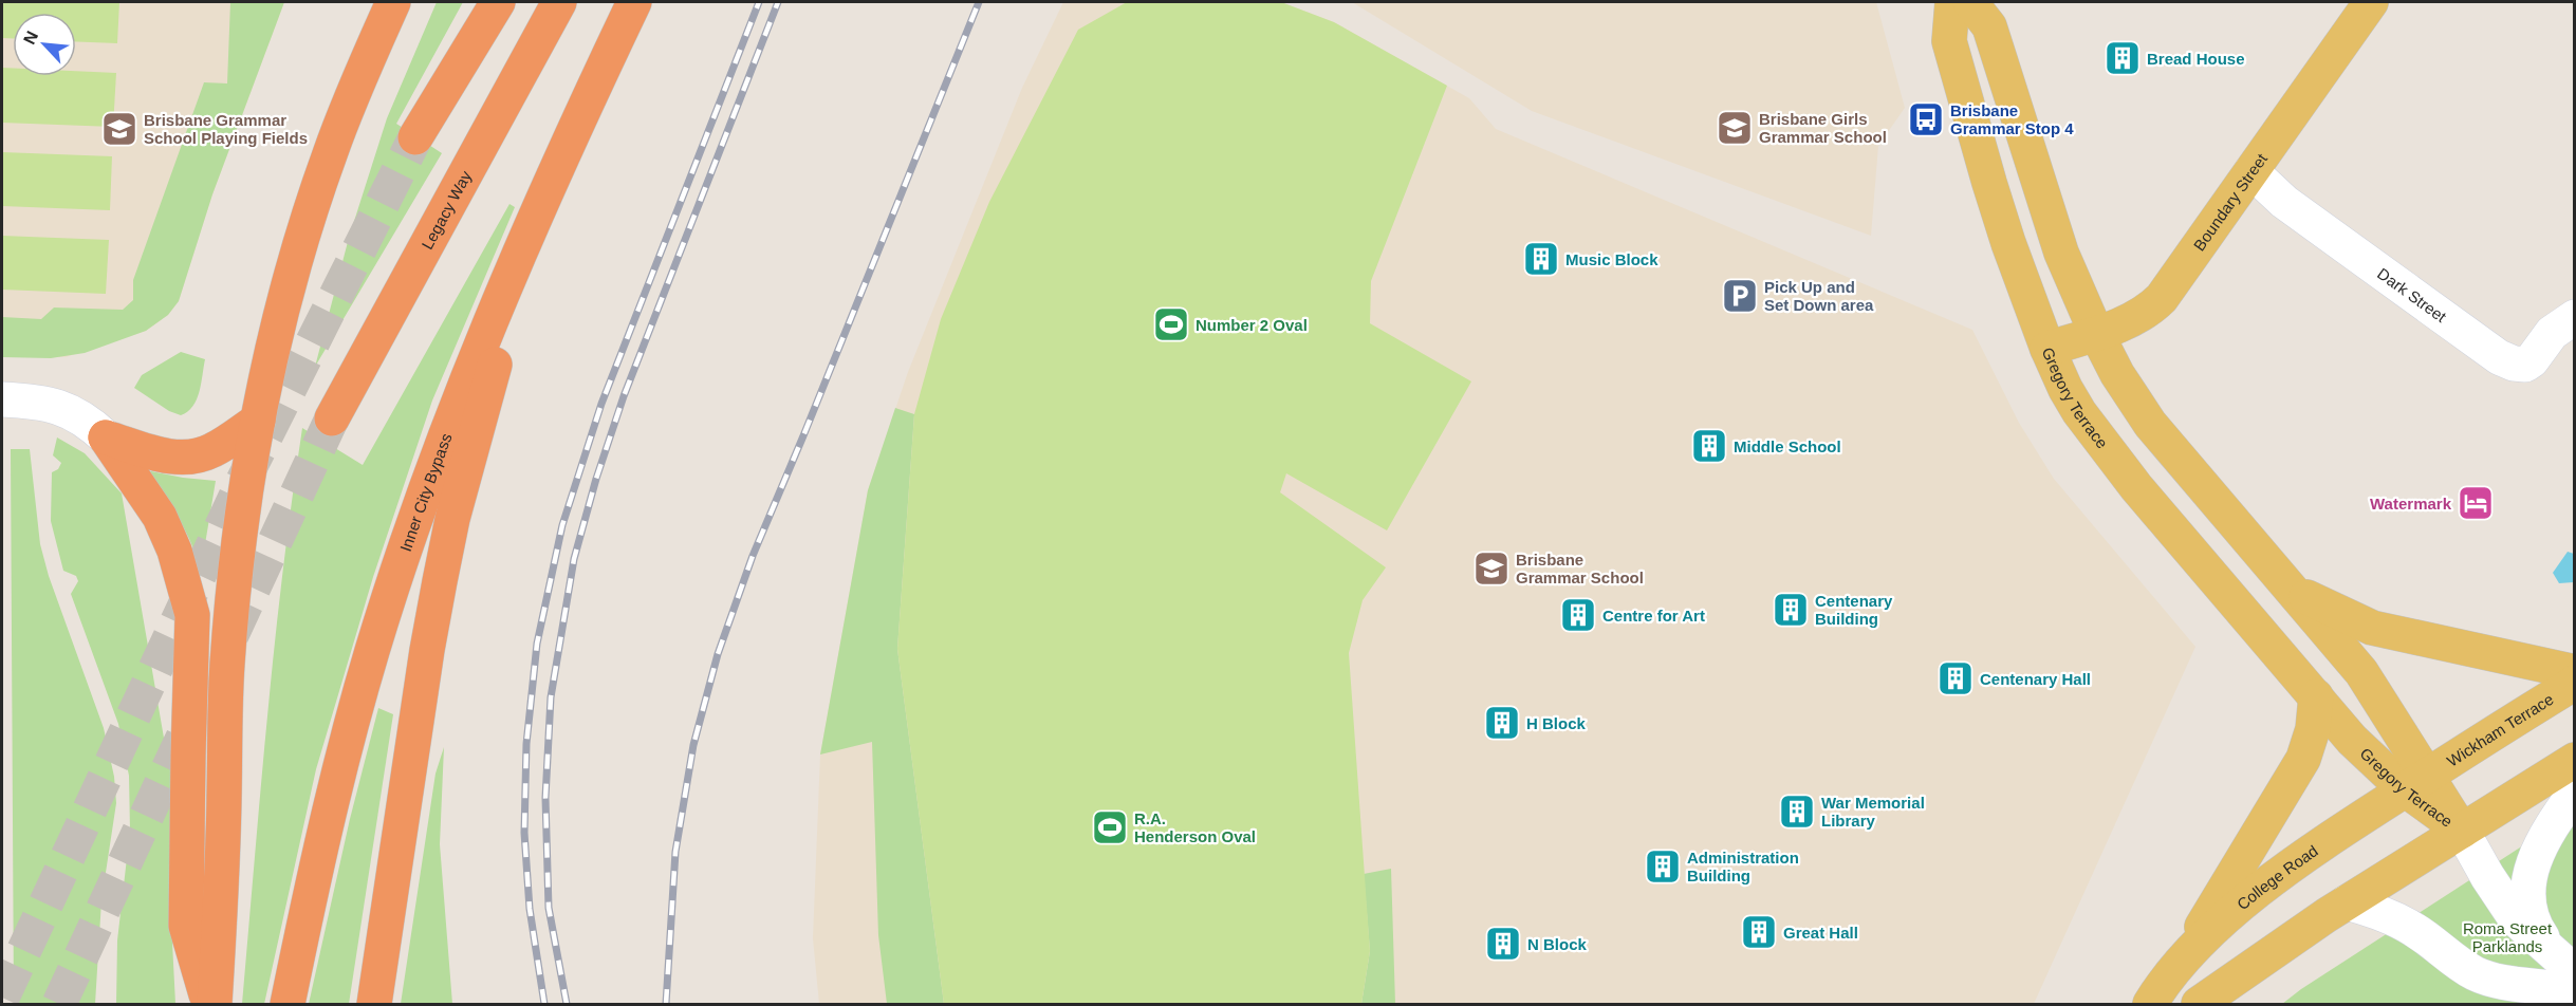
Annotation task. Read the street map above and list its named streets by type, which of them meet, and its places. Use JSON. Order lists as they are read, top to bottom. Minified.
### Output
{"streets":{"highway":["Legacy Way","Inner City Bypass"],"main road":["Boundary Street","Gregory Terrace","Wickham Terrace","College Road"],"street":["Dark Street"]},"crossings":[["Boundary Street","Dark Street"],["Boundary Street","Gregory Terrace"],["Gregory Terrace","Wickham Terrace"],["Gregory Terrace","College Road"],["Wickham Terrace","College Road"]],"parks":["Roma Street Parklands"],"places":{"building":["Bread House","Music Block","Middle School","Centenary Building","Centre for Art","Centenary Hall","H Block","War Memorial Library","Administration Building","Great Hall","N Block"],"bus stop":["Brisbane Grammar Stop 4"],"school or university":["Brisbane Girls Grammar School","Brisbane Grammar School Playing Fields","Brisbane Grammar School"],"parking":["Pick Up and Set Down area"],"sports":["Number 2 Oval","R.A. Henderson Oval"],"hotel":["Watermark"]},"north":"top left"}
